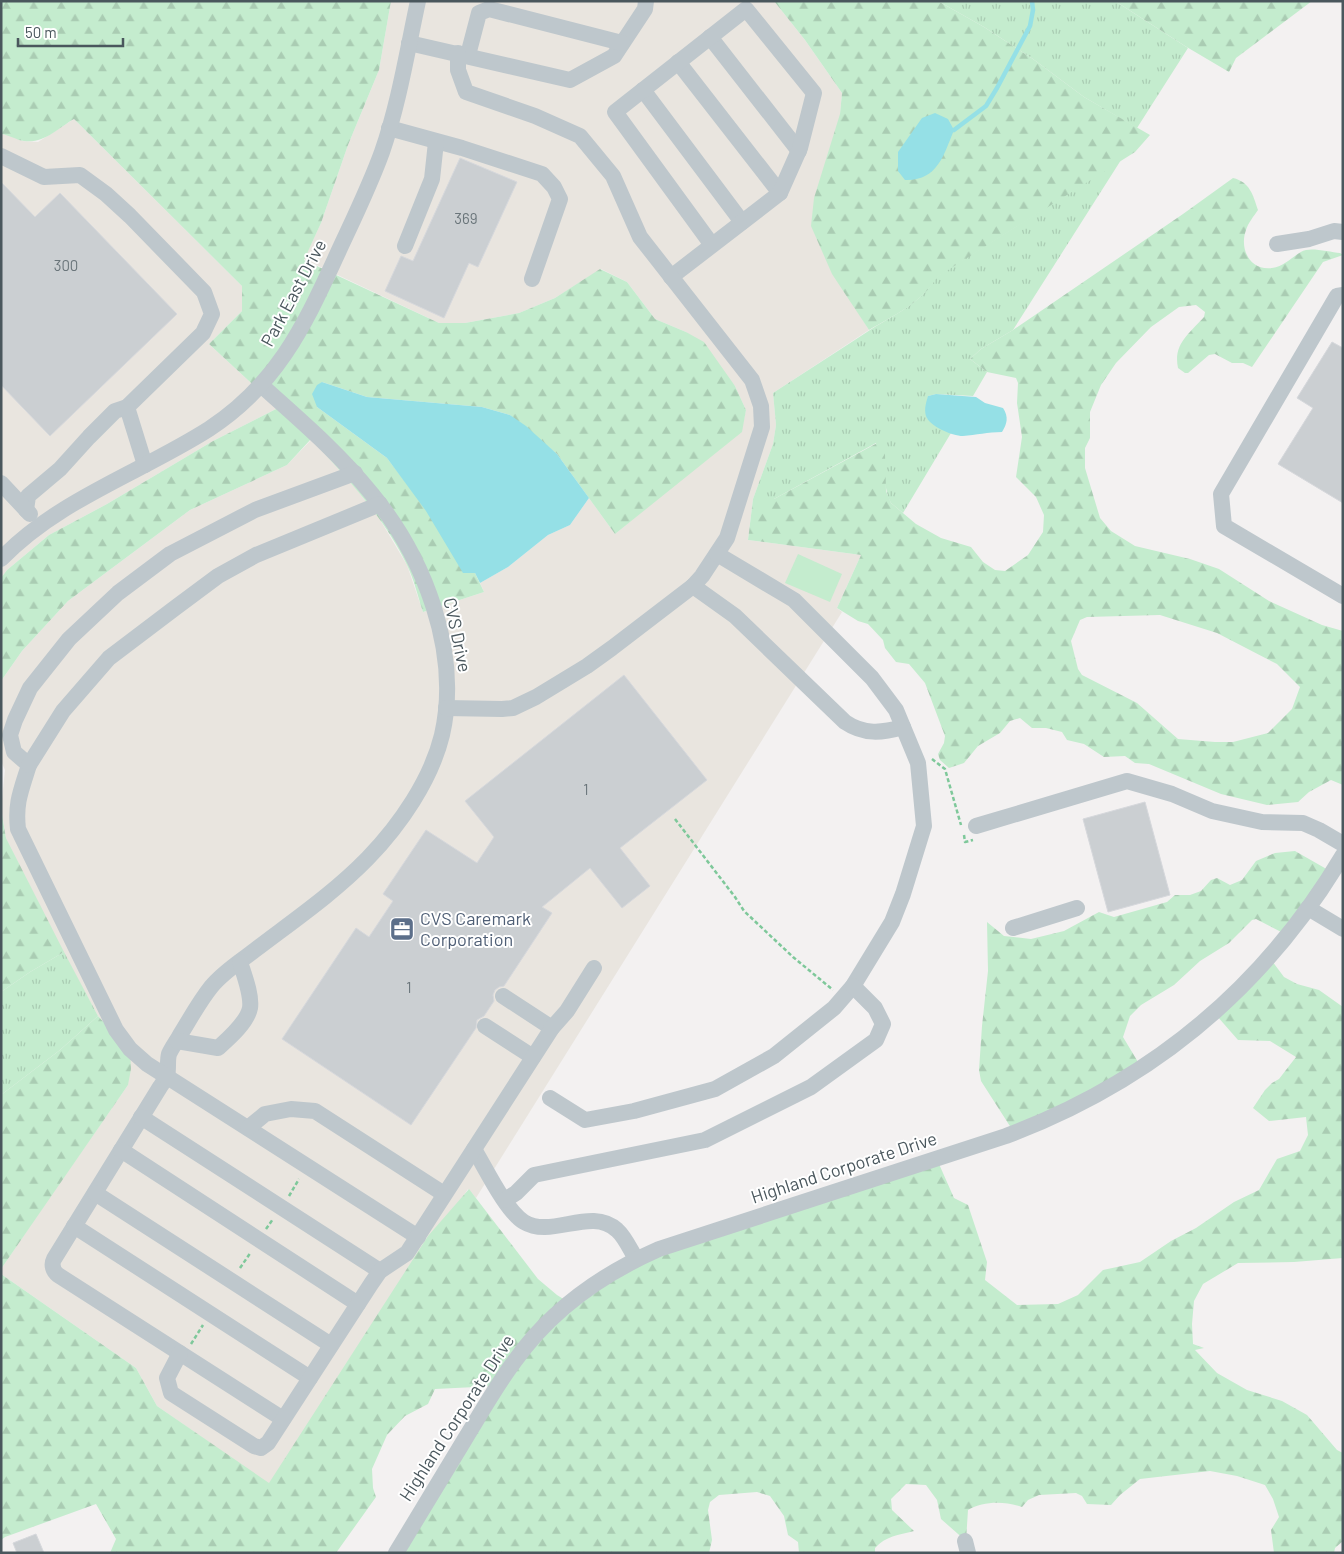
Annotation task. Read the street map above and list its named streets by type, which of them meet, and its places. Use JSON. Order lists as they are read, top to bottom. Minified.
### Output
{"streets":{"street":["Park East Drive","CVS Drive","Highland Corporate Drive"]},"crossings":[["Park East Drive","CVS Drive"]],"places":{"office":["CVS Caremark Corporation"]},"house_numbers":["369","300","1","1"],"scale_bar":"50 m"}
